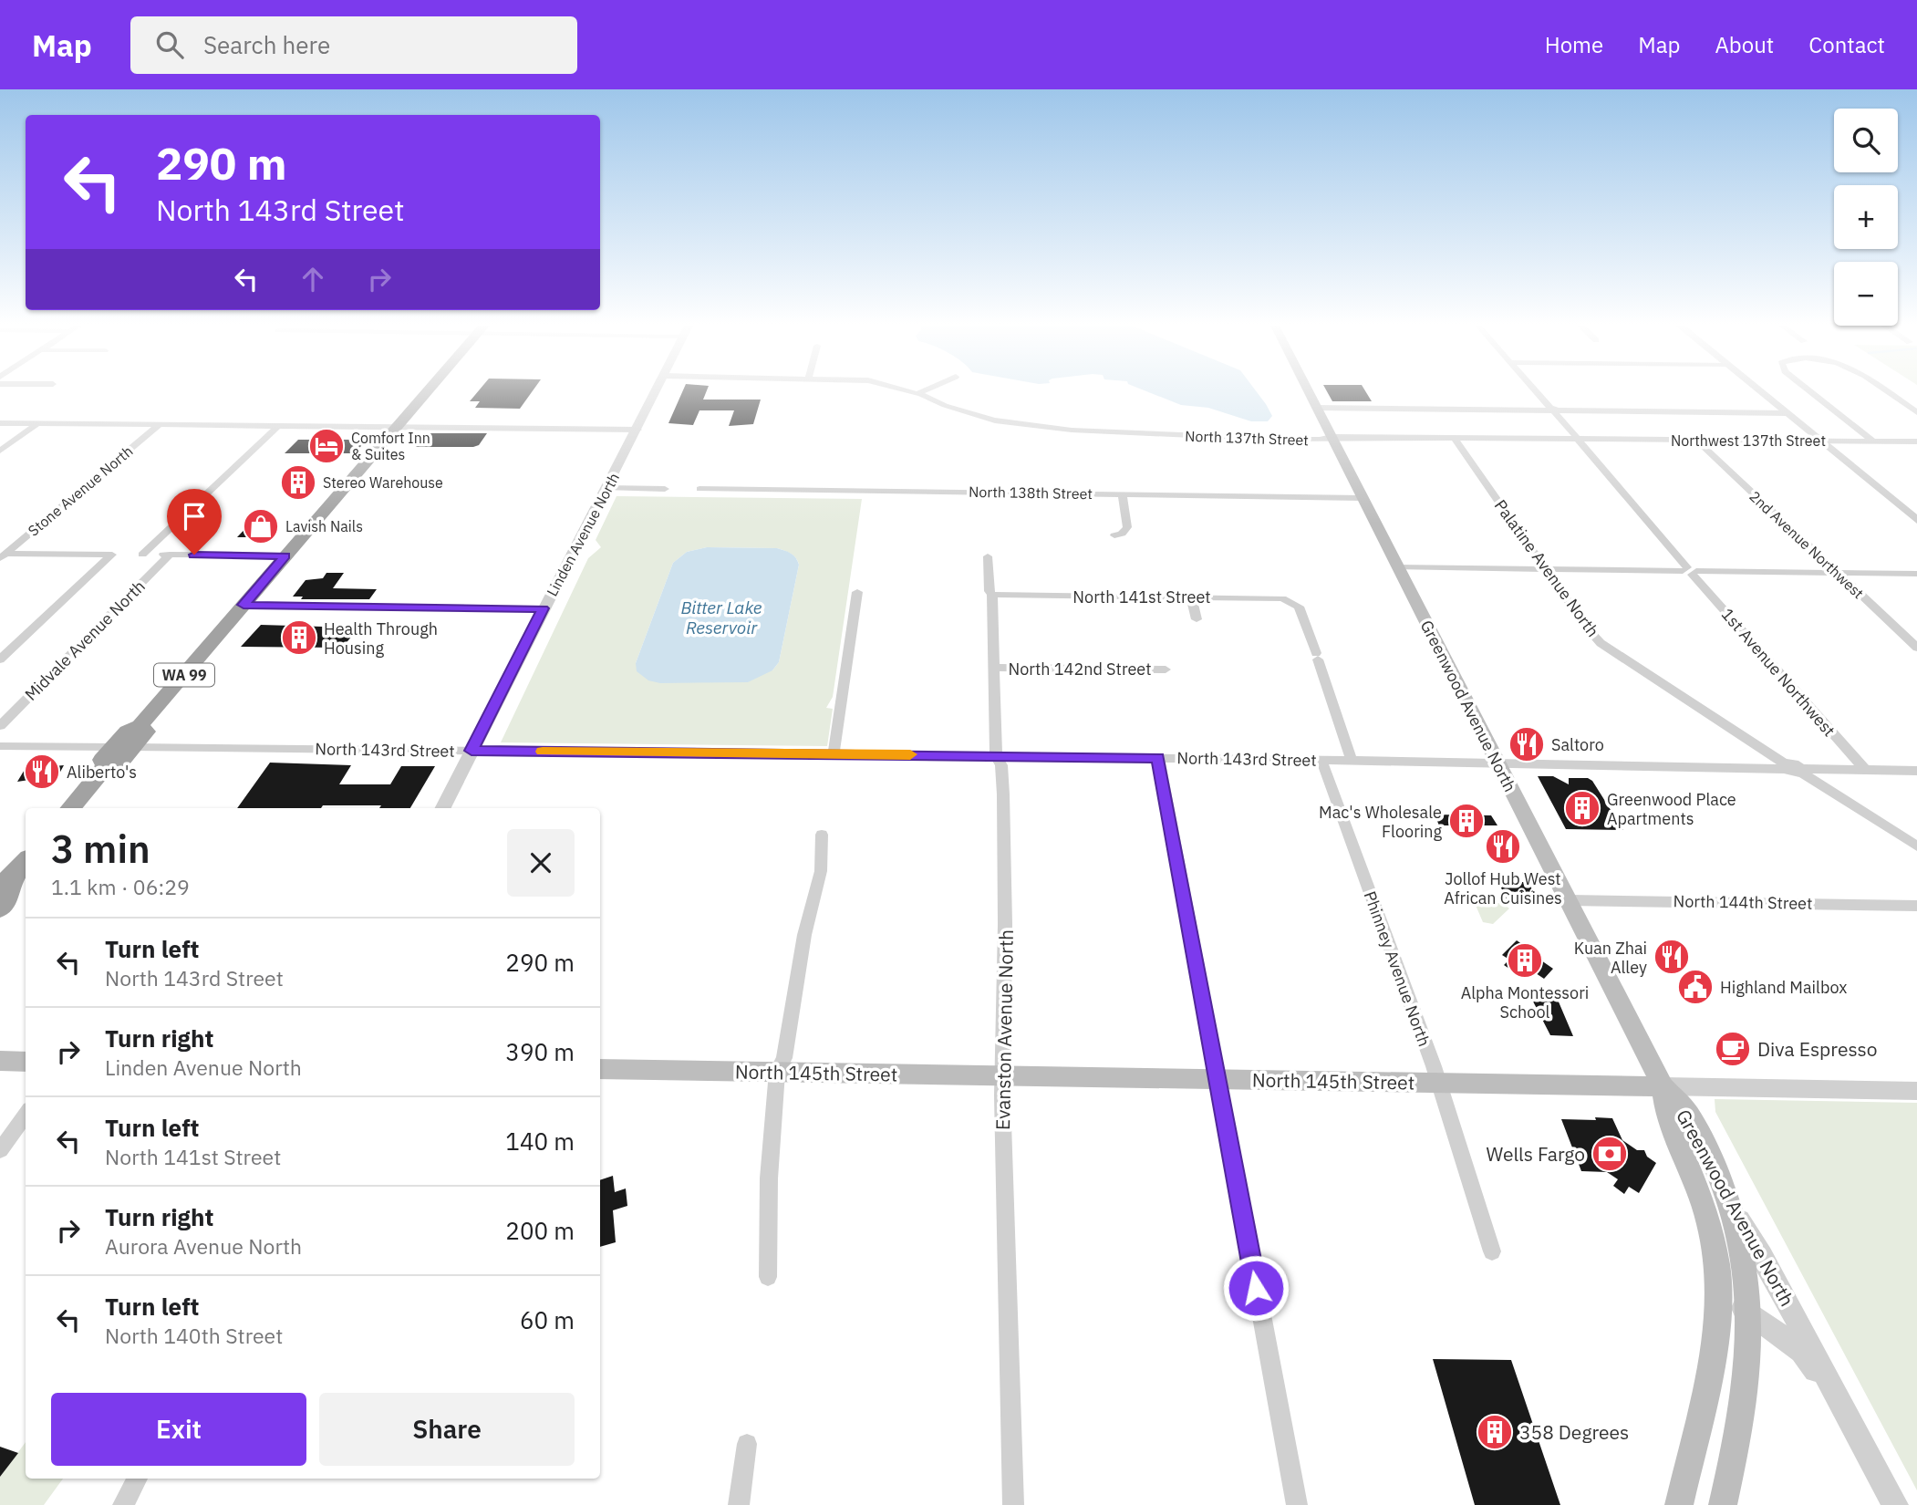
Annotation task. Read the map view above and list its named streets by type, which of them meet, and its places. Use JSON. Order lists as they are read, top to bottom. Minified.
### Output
{"streets":{"highway":["WA 99"],"main road":["Greenwood Avenue North","North 145th Street"],"street":["North 137th Street","Northwest 137th Street","Stone Avenue North","North 138th Street","Linden Avenue North","2nd Avenue Northwest","Palatine Avenue North","North 141st Street","Midvale Avenue North","North 142nd Street","1st Avenue Northwest","North 143rd Street","North 144th Street","Phinney Avenue North","Evanston Avenue North"]},"crossings":[["North 137th Street","Northwest 137th Street"],["North 137th Street","Palatine Avenue North"],["North 137th Street","1st Avenue Northwest"],["North 137th Street","Greenwood Avenue North"],["Northwest 137th Street","2nd Avenue Northwest"],["Northwest 137th Street","1st Avenue Northwest"],["North 138th Street","Greenwood Avenue North"],["Linden Avenue North","North 143rd Street"],["Palatine Avenue North","North 143rd Street"],["North 141st Street","North 143rd Street"],["North 141st Street","Evanston Avenue North"],["North 142nd Street","Evanston Avenue North"],["WA 99","North 143rd Street"],["Greenwood Avenue North","North 143rd Street"],["Greenwood Avenue North","North 144th Street"],["Greenwood Avenue North","North 145th Street"],["North 143rd Street","Phinney Avenue North"],["North 143rd Street","Evanston Avenue North"],["Phinney Avenue North","North 145th Street"],["Evanston Avenue North","North 145th Street"]],"water":["Bitter Lake Reservoir"],"places":{"hotel":["Comfort Inn & Suites"],"building":["Stereo Warehouse","Health Through Housing","Greenwood Place Apartments","Mac's Wholesale Flooring","Alpha Montessori School","358 Degrees"],"shop":["Lavish Nails"],"restaurant":["Saltoro","Aliberto's","Jollof Hub West African Cuisines","Kuan Zhai Alley"],"public building":["Highland Mailbox"],"cafe":["Diva Espresso"],"bank":["Wells Fargo"]},"page":{"header":"Map","search":"Search here","nav":["Home","Map","About","Contact"],"map_buttons":["+","−"],"turn":["290 m","North 143rd Street"],"heading":["3 min","1.1 km · 06:29"],"list":[{"name":"Turn left","note":"North 143rd Street","value":"290 m"},{"name":"Turn right","note":"Linden Avenue North","value":"390 m"},{"name":"Turn left","note":"North 141st Street","value":"140 m"},{"name":"Turn right","note":"Aurora Avenue North","value":"200 m"},{"name":"Turn left","note":"North 140th Street","value":"60 m"}],"buttons":["Exit","Share"]}}
